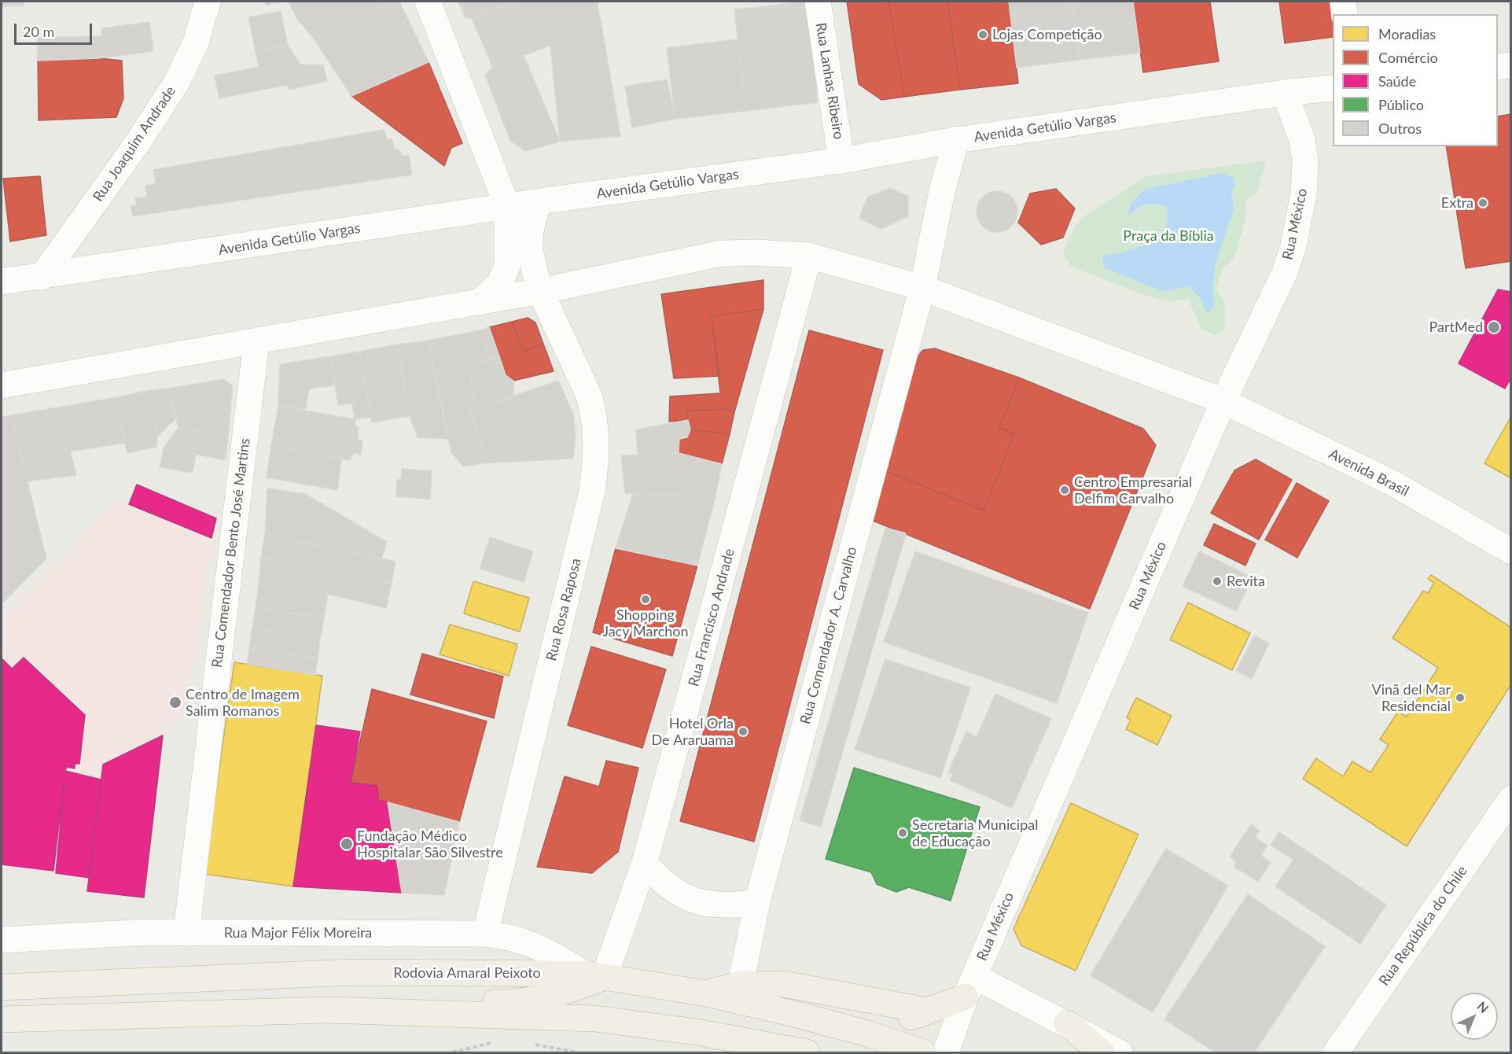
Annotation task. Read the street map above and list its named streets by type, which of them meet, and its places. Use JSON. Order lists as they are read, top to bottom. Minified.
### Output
{"streets":{"highway":["Rodovia Amaral Peixoto"],"street":["Rua Lanhas Ribeiro","Avenida Getúlio Vargas","Rua Joaquim Andrade","Rua México","Avenida Brasil","Rua Comendador Bento José Martins","Rua Rosa Raposa","Rua Francisco Andrade","Rua Comendador A. Carvalho","Rua República do Chile","Rua Major Félix Moreira"]},"crossings":[["Rua Lanhas Ribeiro","Avenida Getúlio Vargas"],["Avenida Getúlio Vargas","Rua Joaquim Andrade"],["Avenida Getúlio Vargas","Rua México"],["Avenida Getúlio Vargas","Rua Rosa Raposa"],["Avenida Getúlio Vargas","Rua Comendador A. Carvalho"],["Rua México","Avenida Brasil"],["Rua Comendador Bento José Martins","Rua Major Félix Moreira"],["Rua Rosa Raposa","Rua Major Félix Moreira"],["Rua Francisco Andrade","Rua Major Félix Moreira"],["Rua Francisco Andrade","Rodovia Amaral Peixoto"],["Rua Major Félix Moreira","Rodovia Amaral Peixoto"]],"parks":["Praça da Bíblia"],"places":["Lojas Competição","Extra","PartMed","Centro Empresarial Delfim Carvalho","Revita","Shopping Jacy Marchon","Vinã del Mar Residencial","Centro de Imagem Salim Romanos","Hotel Orla De Araruama","Secretaria Municipal de Educação","Fundação Médico Hospitalar São Silvestre"],"legend":["Moradias","Comércio","Saúde","Público","Outros"],"scale_bar":"20 m","north":"top right"}
